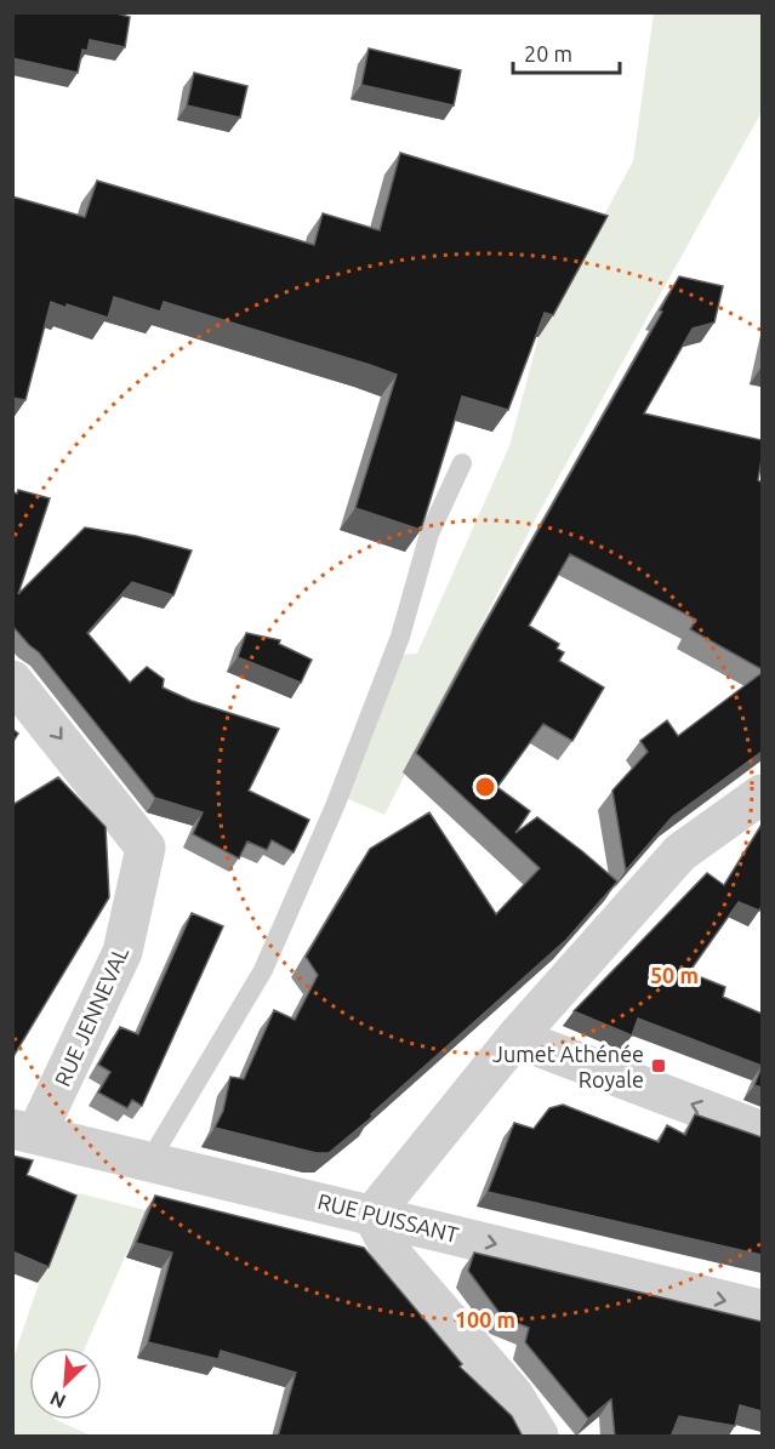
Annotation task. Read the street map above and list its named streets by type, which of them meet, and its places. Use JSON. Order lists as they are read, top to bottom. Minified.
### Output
{"streets":{"street":["RUE JENNEVAL","RUE PUISSANT"]},"crossings":[["RUE JENNEVAL","RUE PUISSANT"]],"one_way":["RUE JENNEVAL"],"places":{"transit":["Jumet Athénée Royale"]},"scale_bar":"20 m","north":"bottom left","rings":["50 m","100 m"]}
